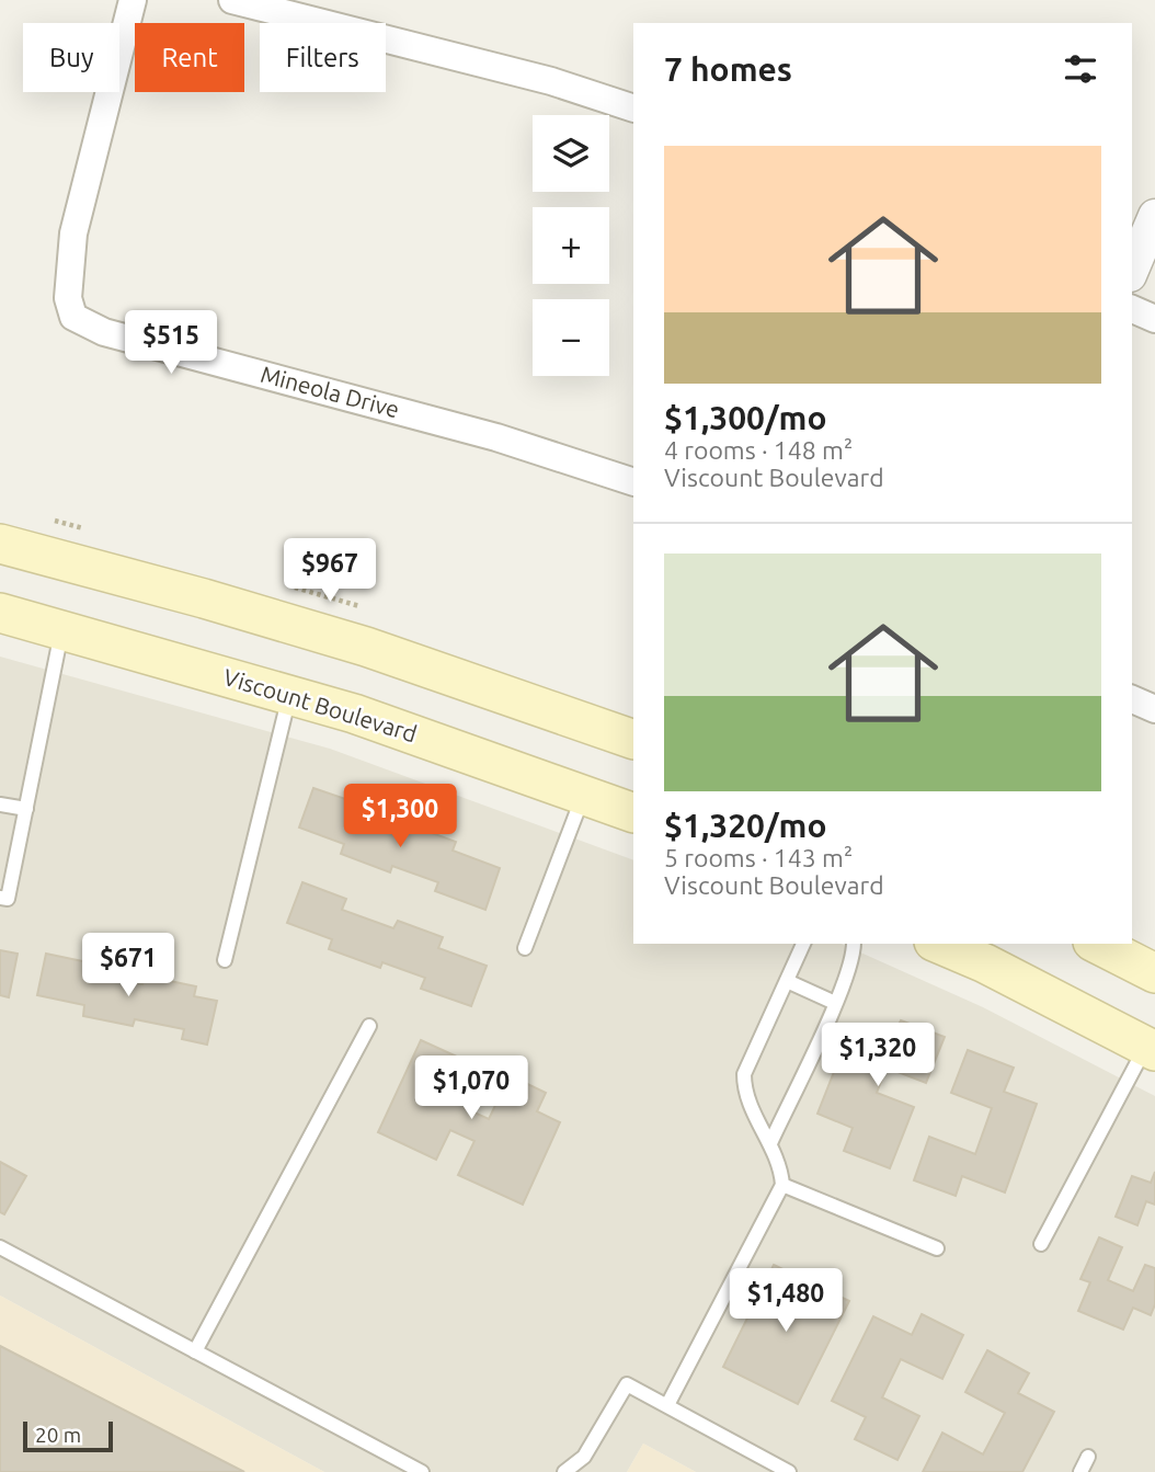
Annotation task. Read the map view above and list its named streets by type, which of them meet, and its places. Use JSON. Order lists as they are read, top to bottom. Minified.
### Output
{"streets":{"main road":["Viscount Boulevard"],"street":["Mineola Drive"]},"scale_bar":"20 m","page":{"chip":["Buy","Rent","Filters"],"heading":"7 homes","map_buttons":["+","−"],"list":[{"name":"$1,300/mo","note":"4 rooms · 148 m² · Viscount Boulevard"},{"name":"$1,320/mo","note":"5 rooms · 143 m² · Viscount Boulevard"}],"price":["$515","$967","$1,300","$671","$1,320","$1,070","$1,480"],"scale":"20 m"}}
